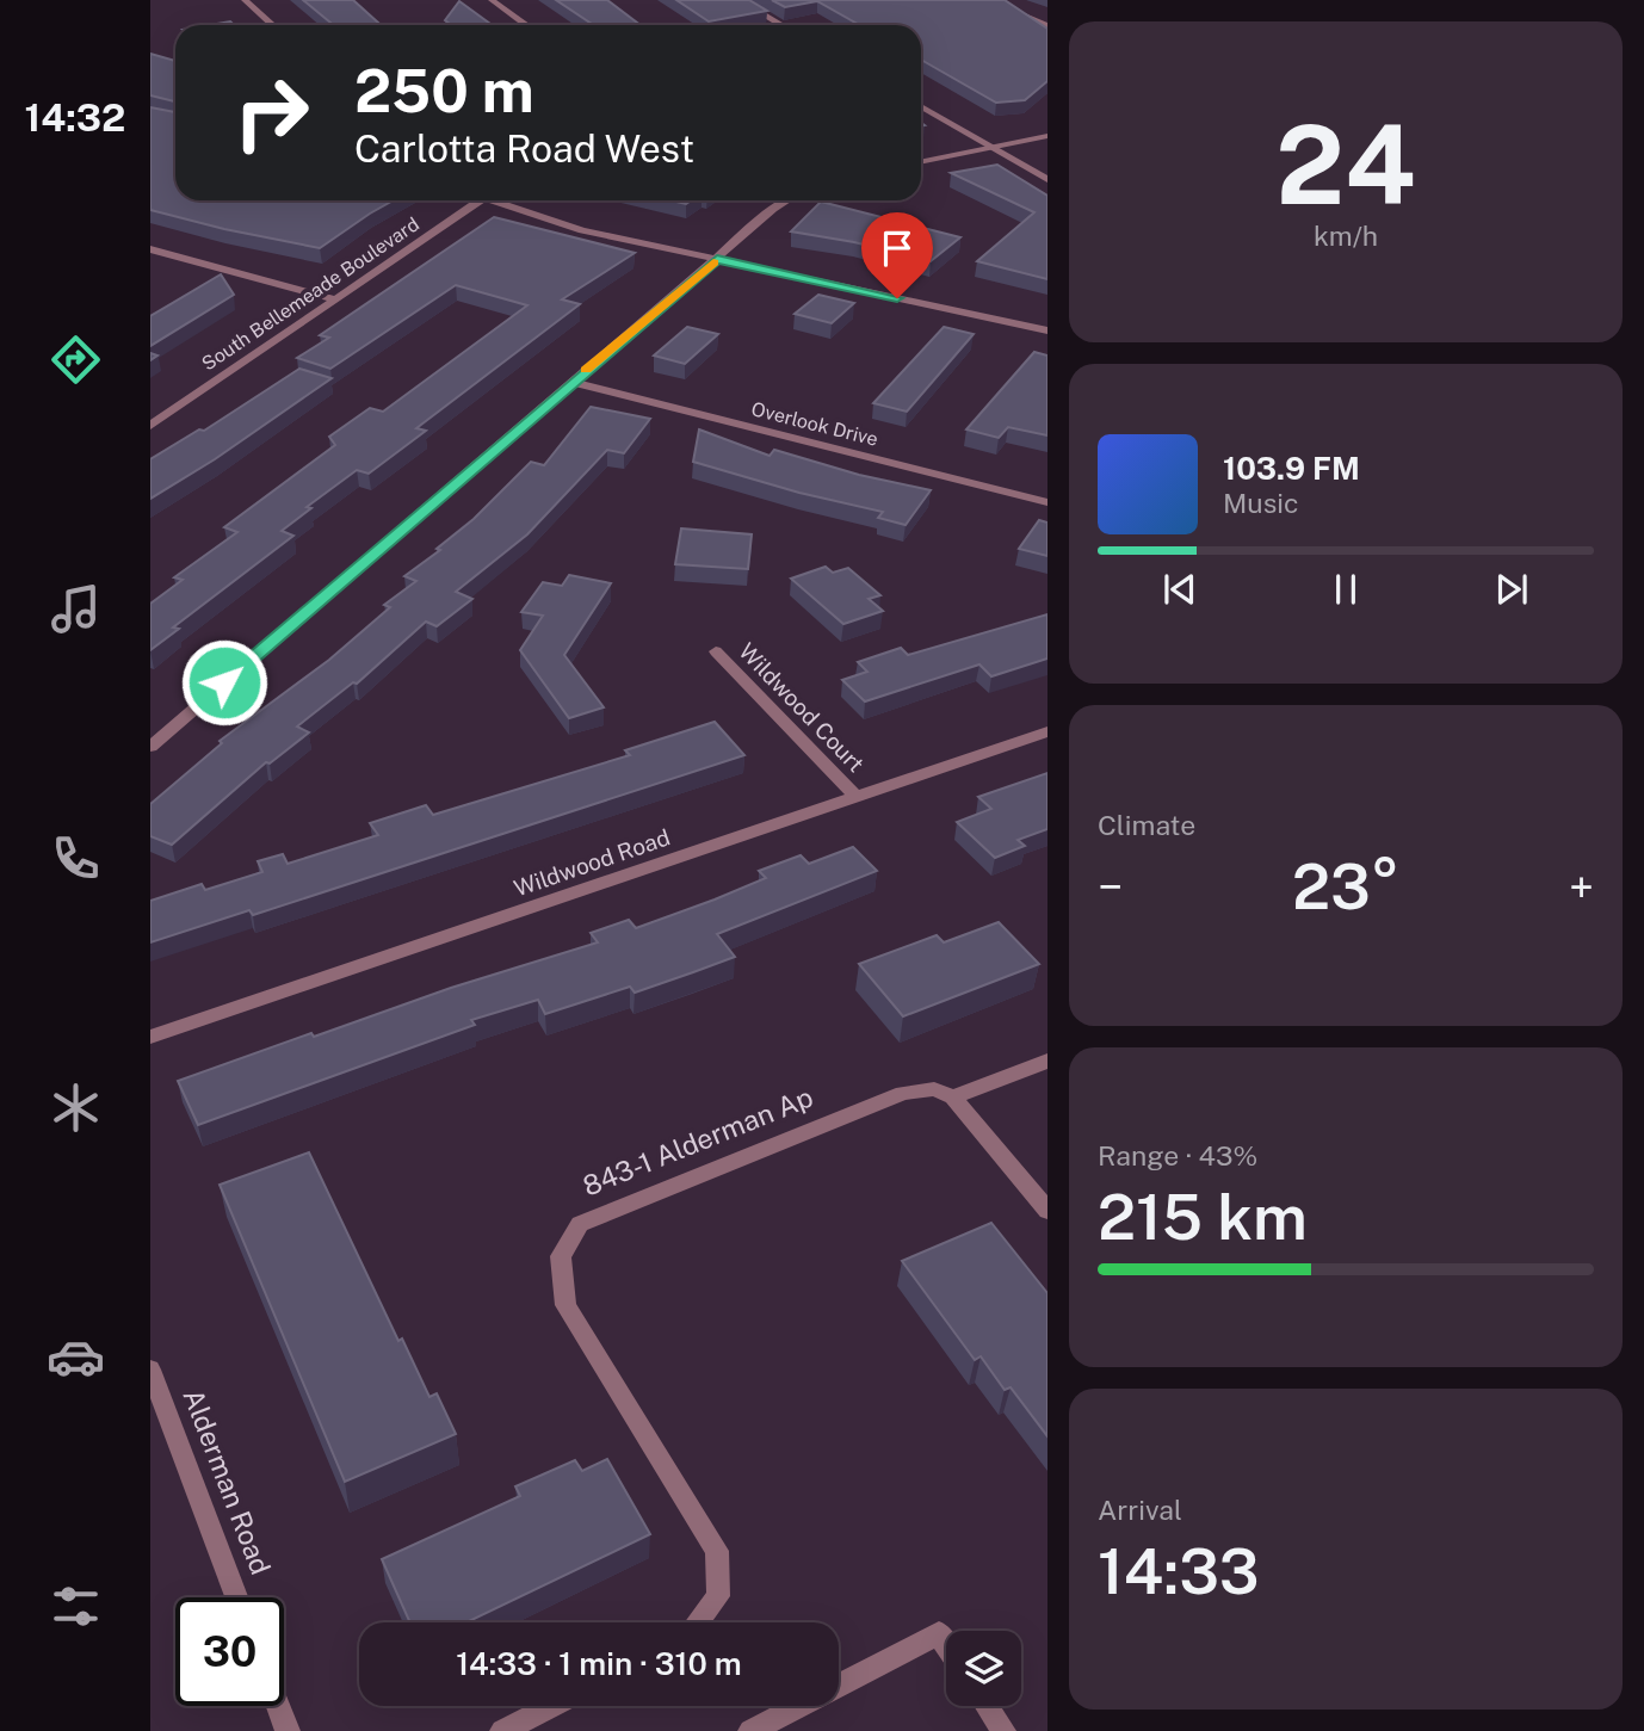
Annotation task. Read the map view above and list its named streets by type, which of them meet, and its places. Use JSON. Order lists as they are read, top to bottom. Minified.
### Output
{"streets":{"street":["South Bellemeade Boulevard","Overlook Drive","Wildwood Court","Wildwood Road","843-1 Alderman Ap","Alderman Road"]},"crossings":[["Wildwood Court","Wildwood Road"]],"page":{"tabs":"14:32","tile":[["24","km/h"],"Climate",["Range · 43%","215 km"],["Arrival","14:33"]],"turn":["250 m","Carlotta Road West"],"song":["103.9 FM","Music"],"heat":["−","23°","+"],"limit":"30","trip":"14:33 · 1 min · 310 m"}}
